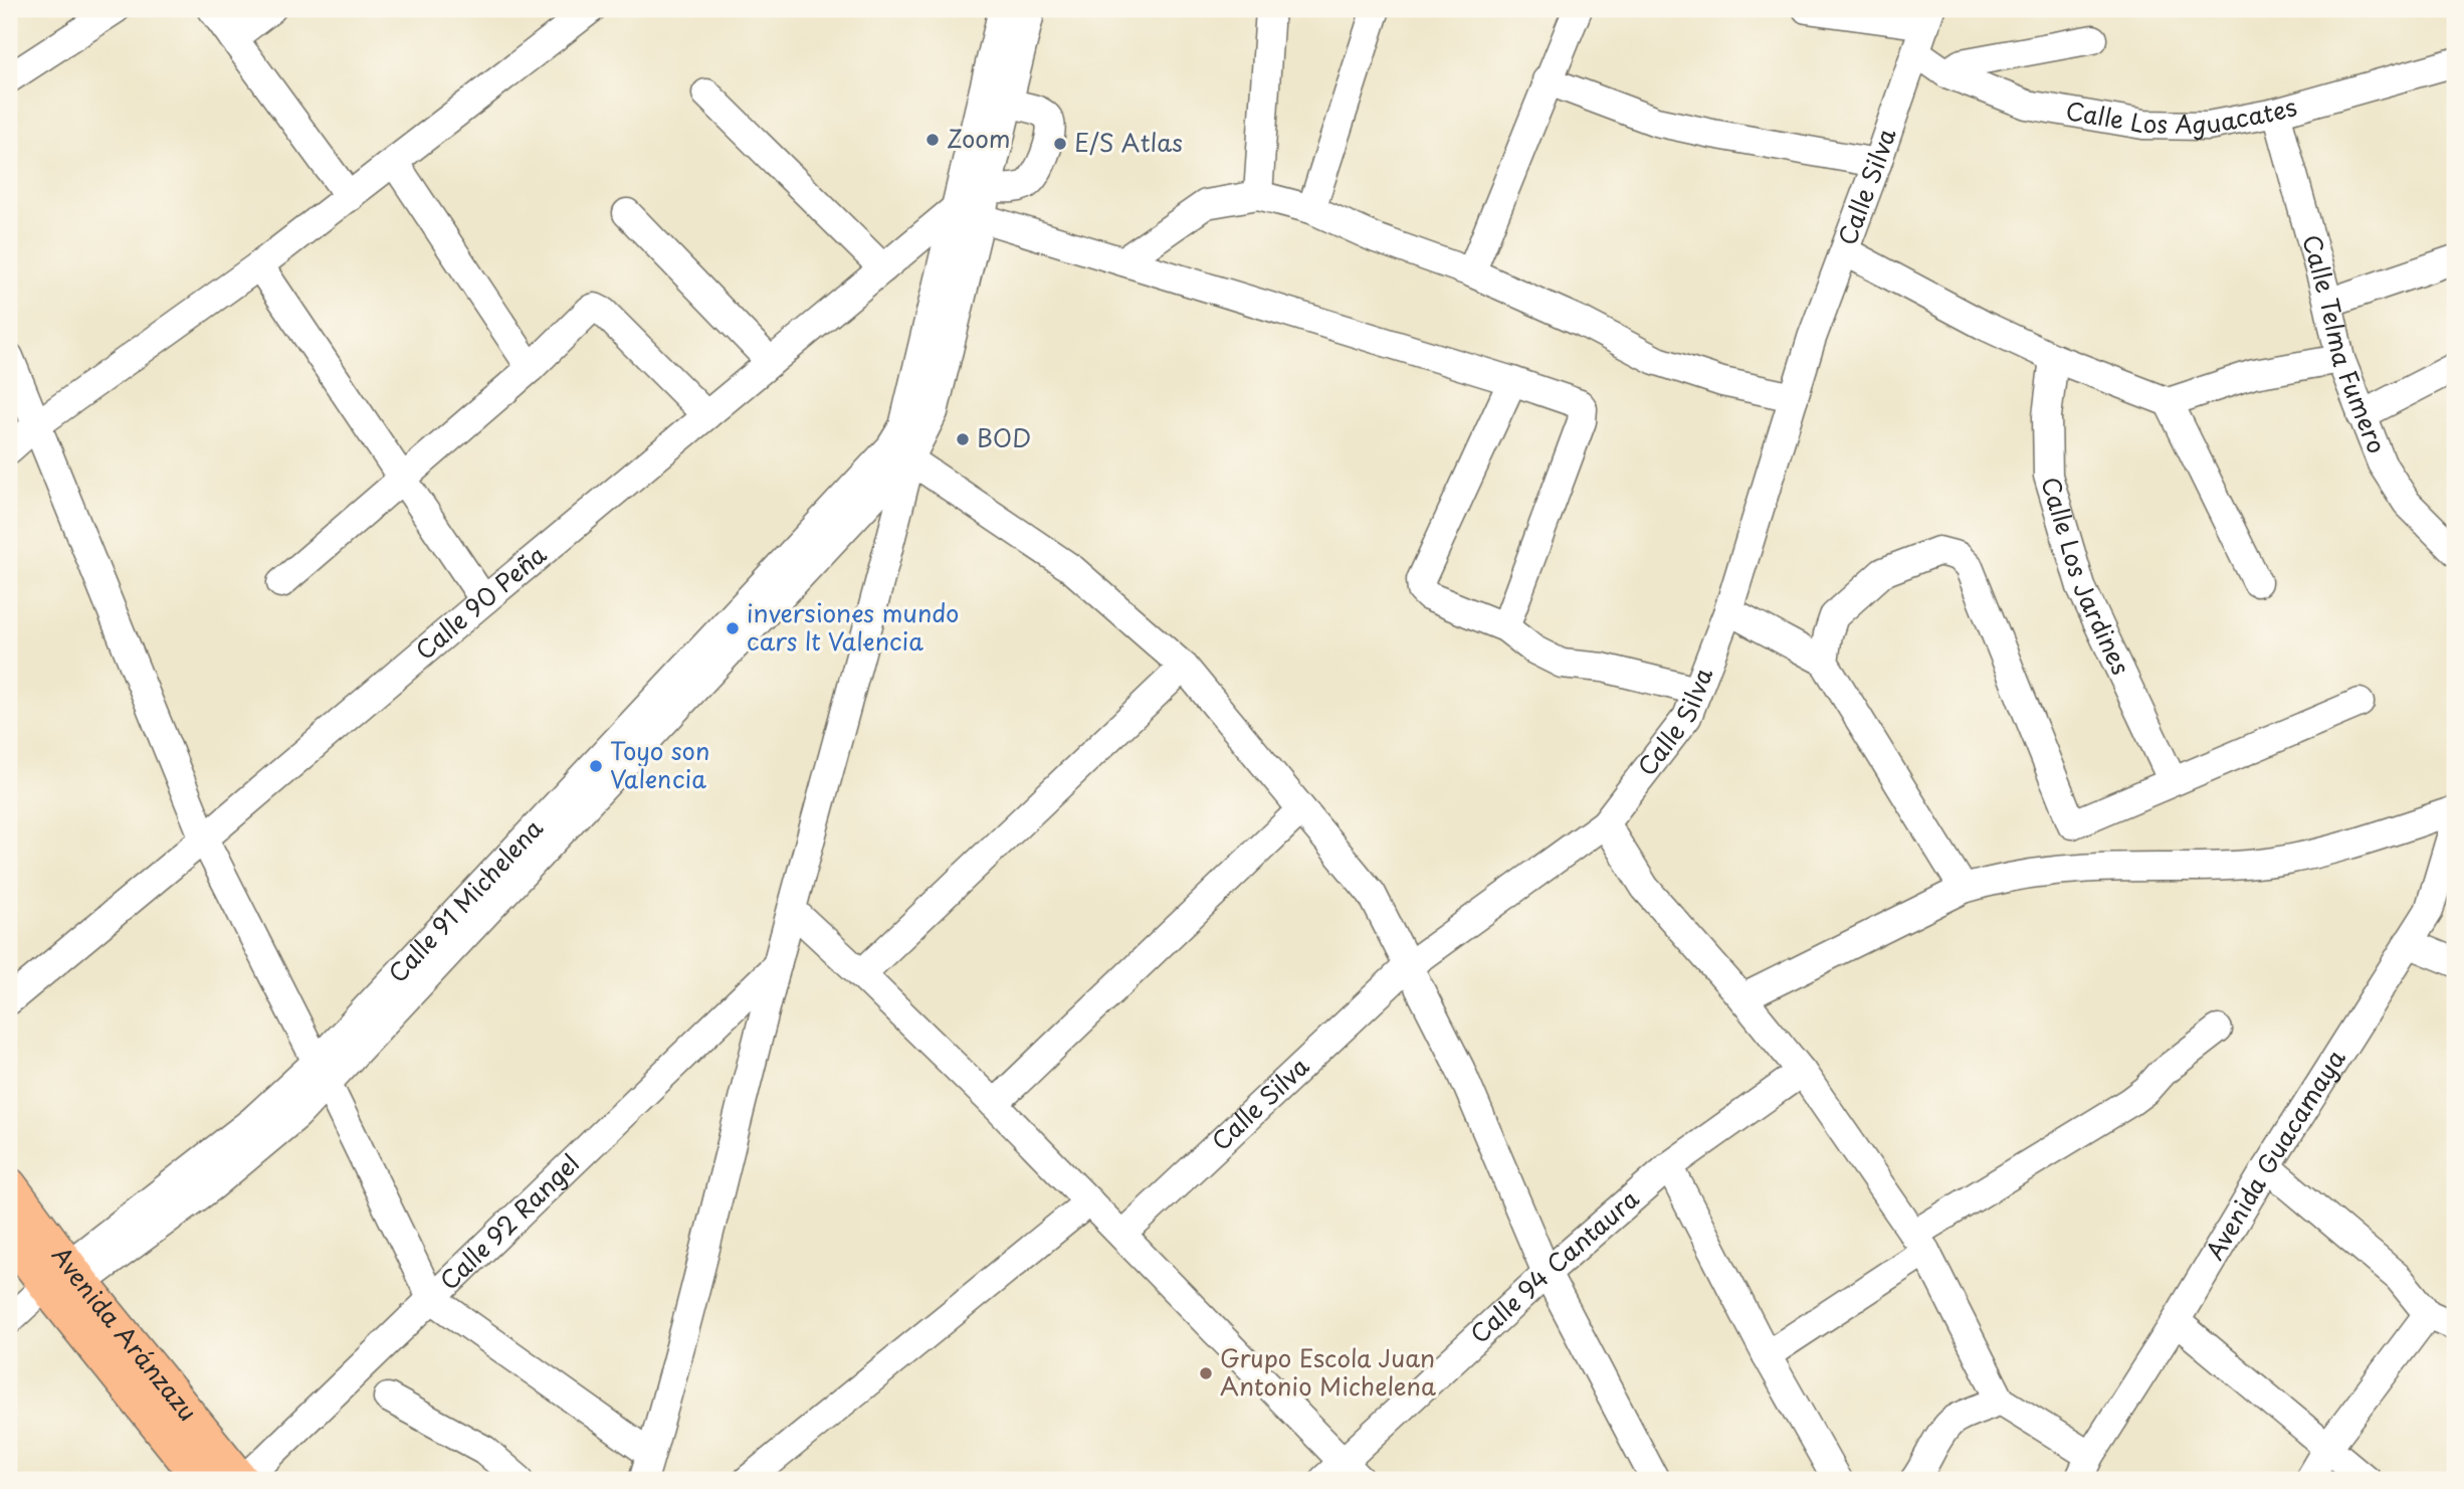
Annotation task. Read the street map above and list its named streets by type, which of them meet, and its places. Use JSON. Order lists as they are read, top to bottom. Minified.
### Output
{"streets":{"main road":["Avenida Aránzazu"],"street":["Calle Los Aguacates","Calle Silva","Calle Telma Fumero","Calle Los Jardines","Calle 90 Peña","Calle 91 Michelena","Avenida Guacamaya","Calle 92 Rangel","Calle 94 Cantaura"]},"crossings":[["Calle Los Aguacates","Calle Silva"],["Calle Los Aguacates","Calle Telma Fumero"],["Calle 91 Michelena","Avenida Aránzazu"],["Calle 92 Rangel","Avenida Aránzazu"]],"places":["Zoom","E/S Atlas","BOD","inversiones mundo cars lt Valencia","Toyo son Valencia","Grupo Escola Juan Antonio Michelena"]}
